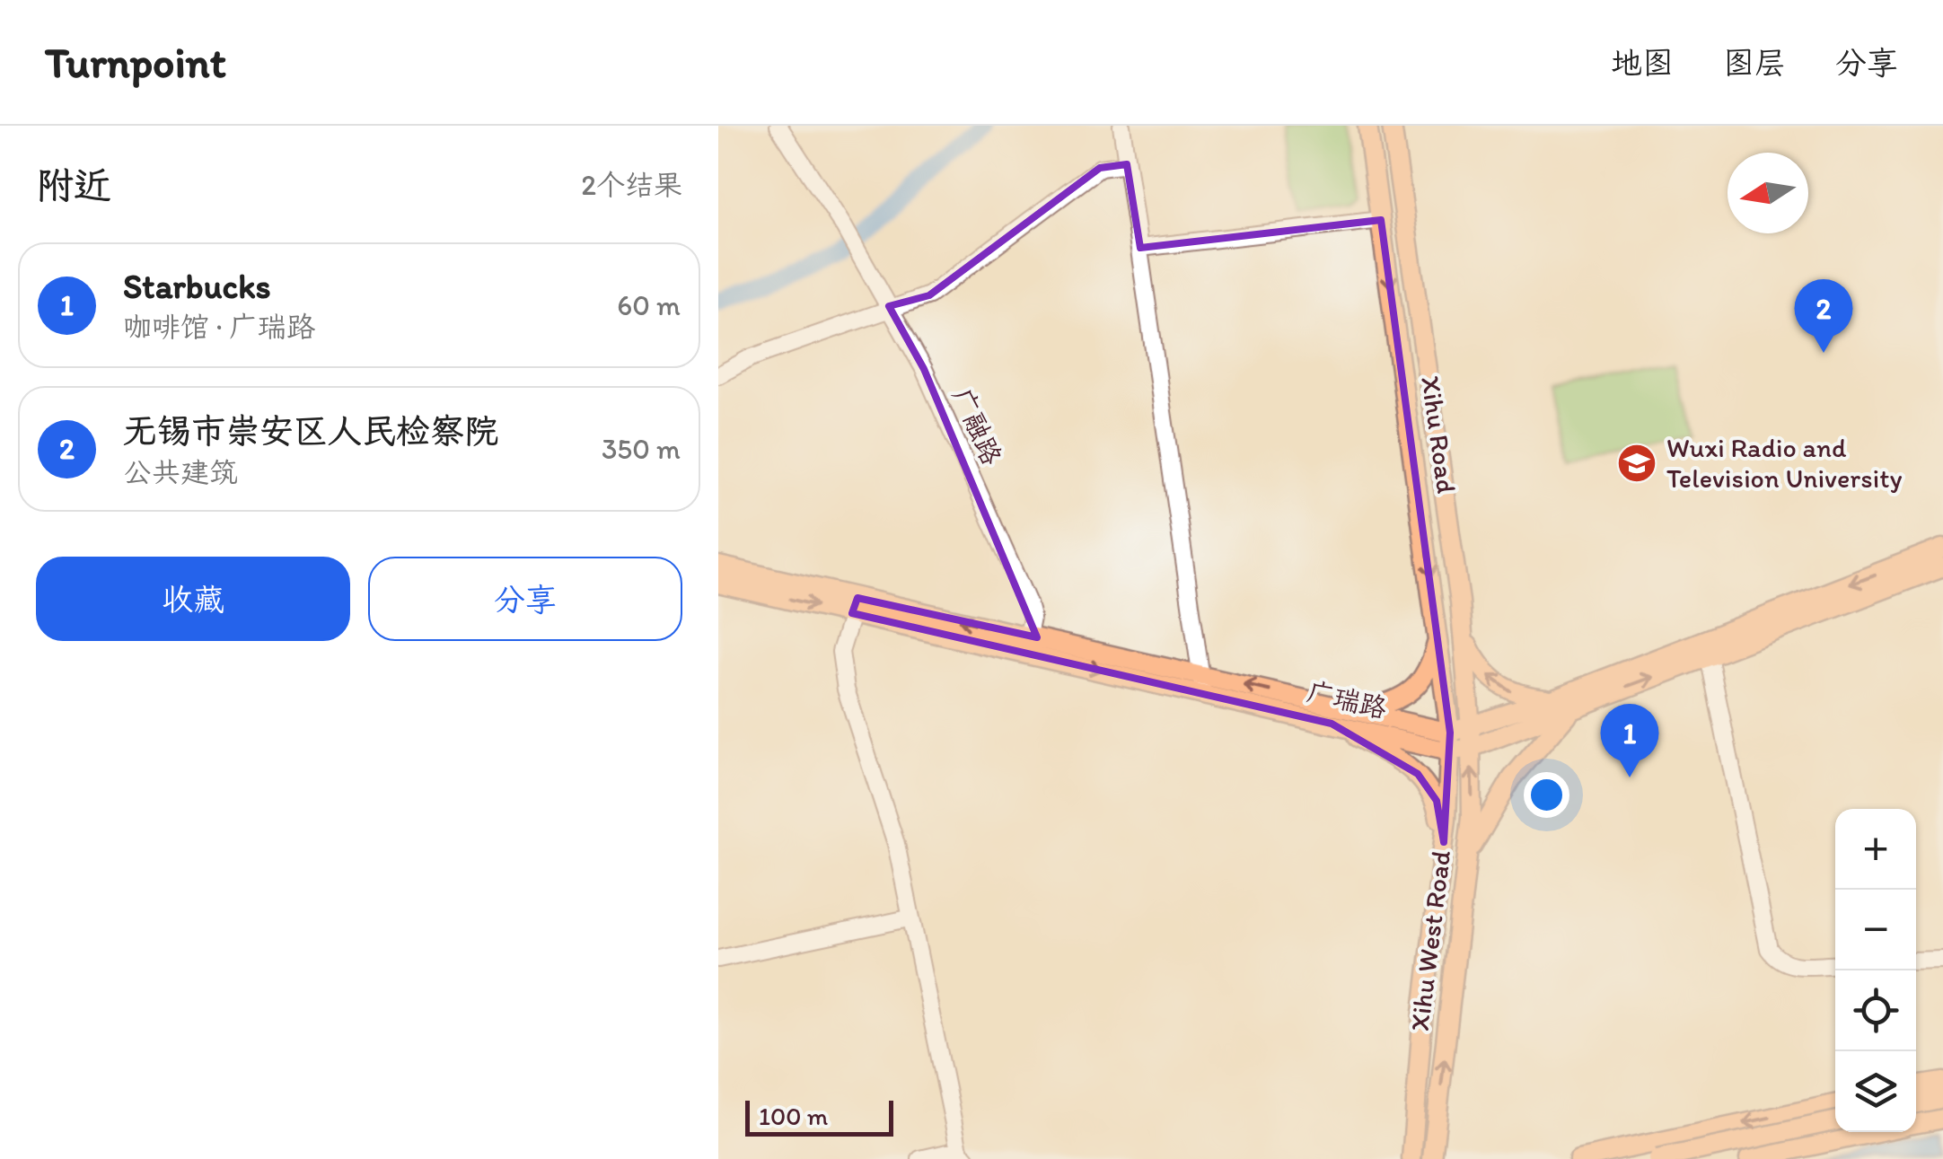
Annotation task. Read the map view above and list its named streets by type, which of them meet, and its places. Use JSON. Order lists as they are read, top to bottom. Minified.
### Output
{"streets":{"main road":["Xihu Road","广瑞路","Xihu West Road"],"street":["广融路"]},"crossings":[["广融路","广瑞路"],["Xihu Road","广瑞路"],["Xihu Road","Xihu West Road"],["广瑞路","Xihu West Road"]],"places":{"school or university":["Wuxi Radio and Television University"]},"scale_bar":"100 m","north":"left","page":{"header":"Turnpoint","nav":["地图","图层","分享"],"heading":["附近","2个结果"],"list":[{"mark":"1","name":"Starbucks","note":"咖啡馆 · 广瑞路","value":"60 m"},{"mark":"2","name":"无锡市崇安区人民检察院","note":"公共建筑","value":"350 m"}],"pins":["2","1"],"buttons":["收藏","分享"],"map_buttons":["+","−"],"scale":"100 m"}}
